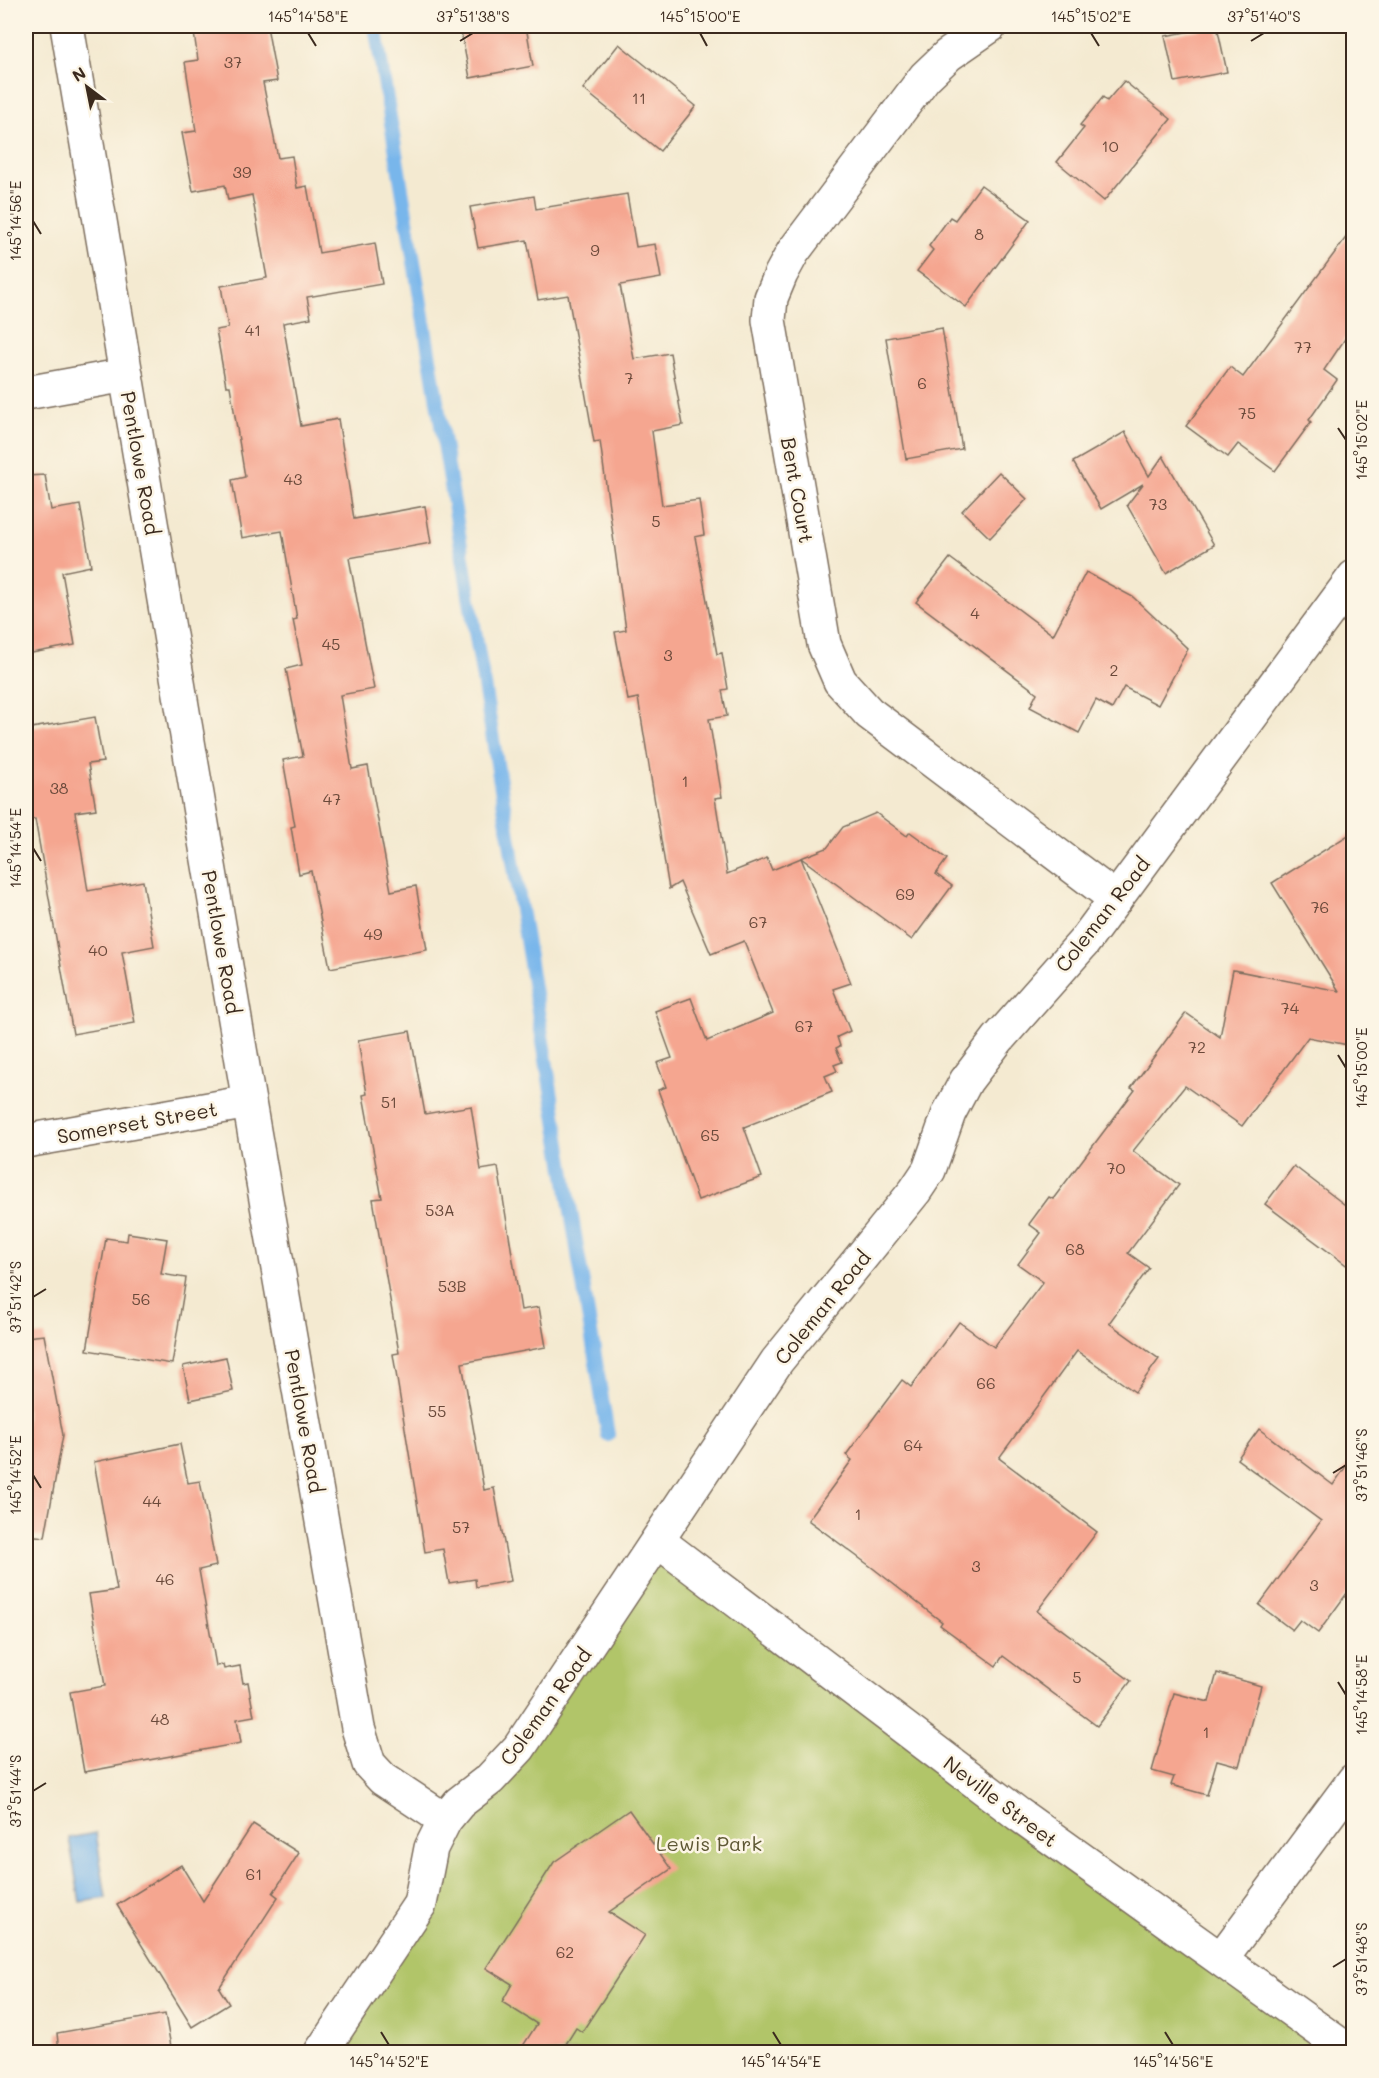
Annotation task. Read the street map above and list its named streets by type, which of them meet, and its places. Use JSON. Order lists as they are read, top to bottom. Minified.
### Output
{"streets":{"street":["Pentlowe Road","Bent Court","Coleman Road","Somerset Street","Neville Street"]},"crossings":[["Pentlowe Road","Coleman Road"],["Pentlowe Road","Somerset Street"],["Bent Court","Coleman Road"],["Coleman Road","Neville Street"]],"parks":["Lewis Park"],"house_numbers":["37","11","10","39","8","9","41","77","7","6","75","43","73","5","4","45","3","2","1","38","47","69","76","67","49","40","74","67","72","51","65","70","53A","68","53B","56","66","55","64","44","1","57","3","46","3","5","48","1","61","62"],"north":"top left","coordinates":["145°14'58\"E","37°51'38\"S","145°15'00\"E","145°15'02\"E","37°51'40\"S","145°14'56\"E","145°14'54\"E","37°51'42\"S","37°51'46\"S","145°14'52\"E","37°51'44\"S","37°51'48\"S"]}
